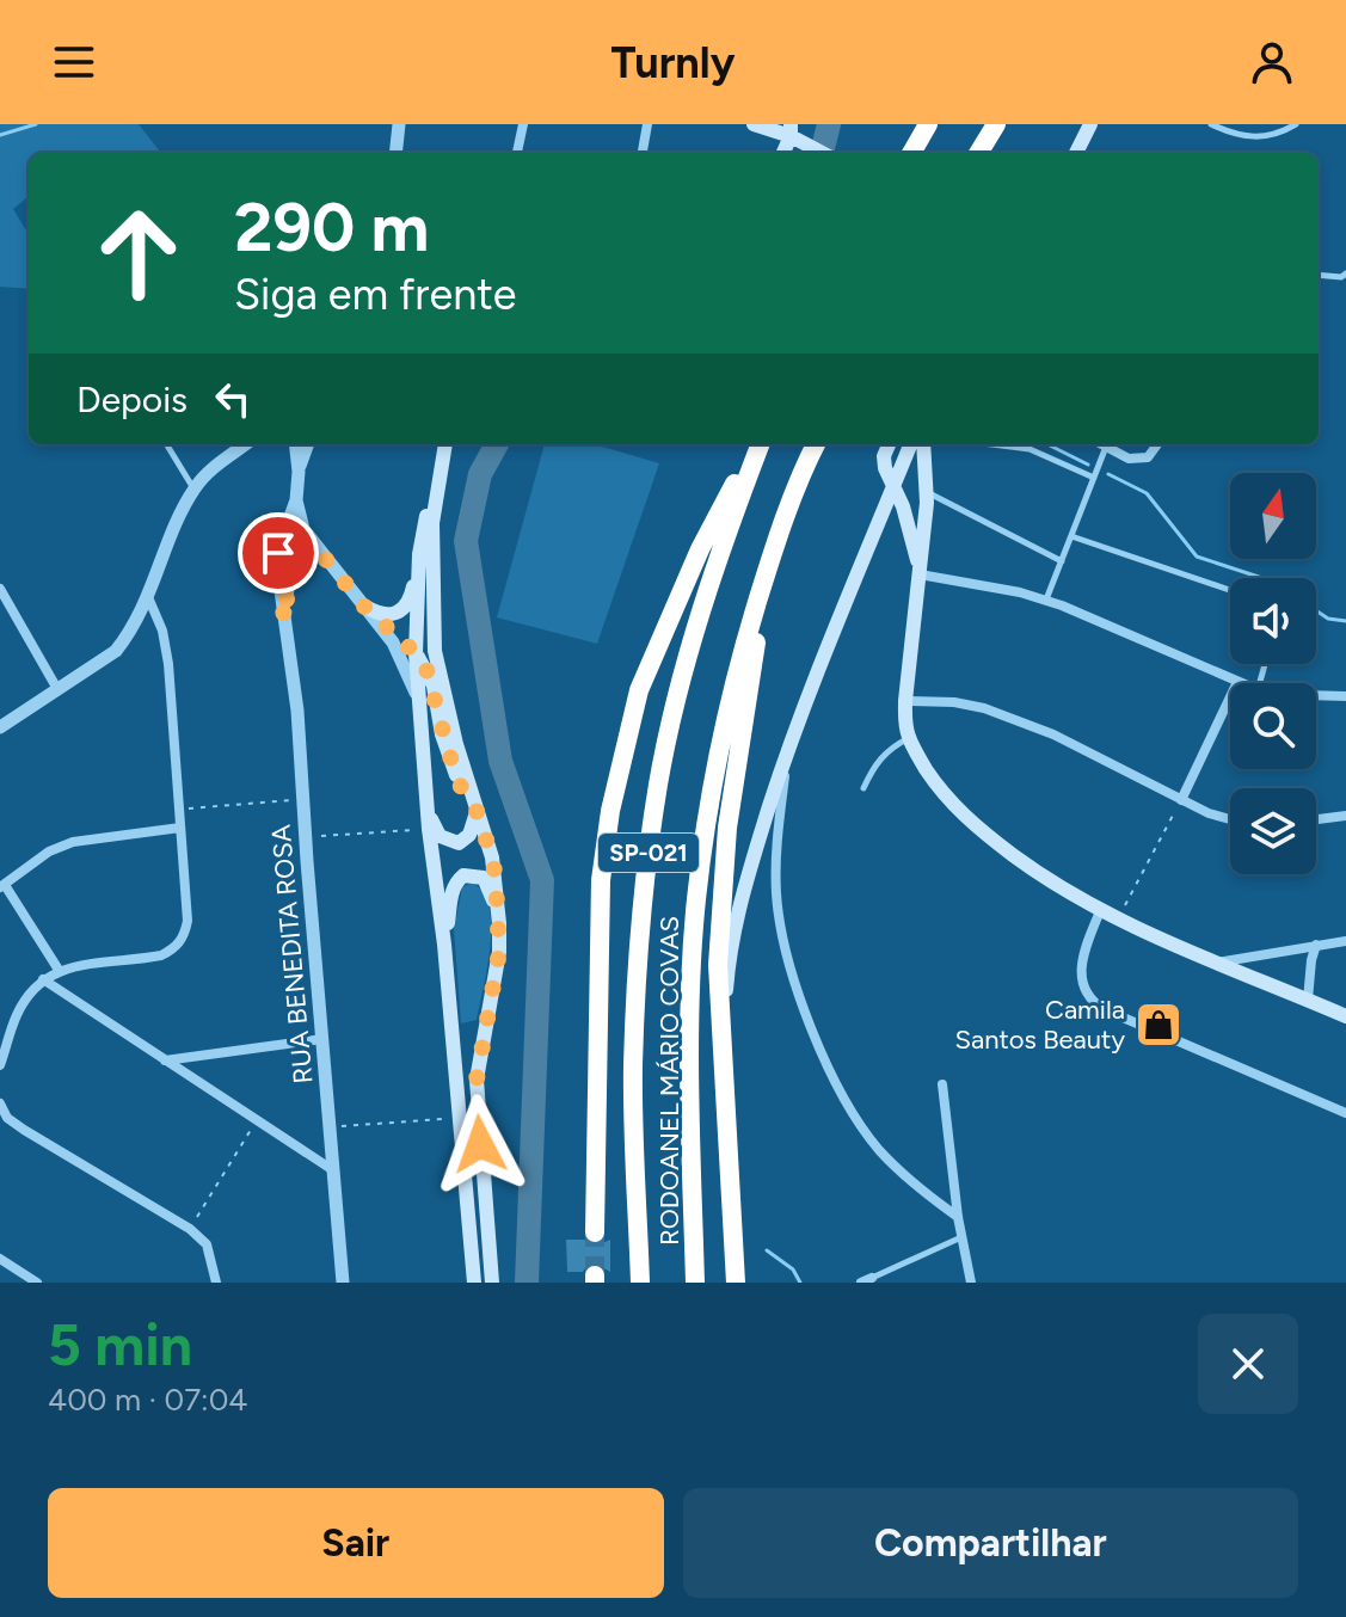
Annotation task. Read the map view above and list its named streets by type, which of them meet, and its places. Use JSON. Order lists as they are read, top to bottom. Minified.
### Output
{"streets":{"highway":["SP-021","RODOANEL MÁRIO COVAS"],"street":["RUA BENEDITA ROSA"]},"places":{"shop":["Camila Santos Beauty"]},"north":"top","page":{"header":"Turnly","turn":["290 m","Siga em frente"],"then":"Depois","heading":["5 min","400 m · 07:04"],"buttons":["Sair","Compartilhar"]}}
